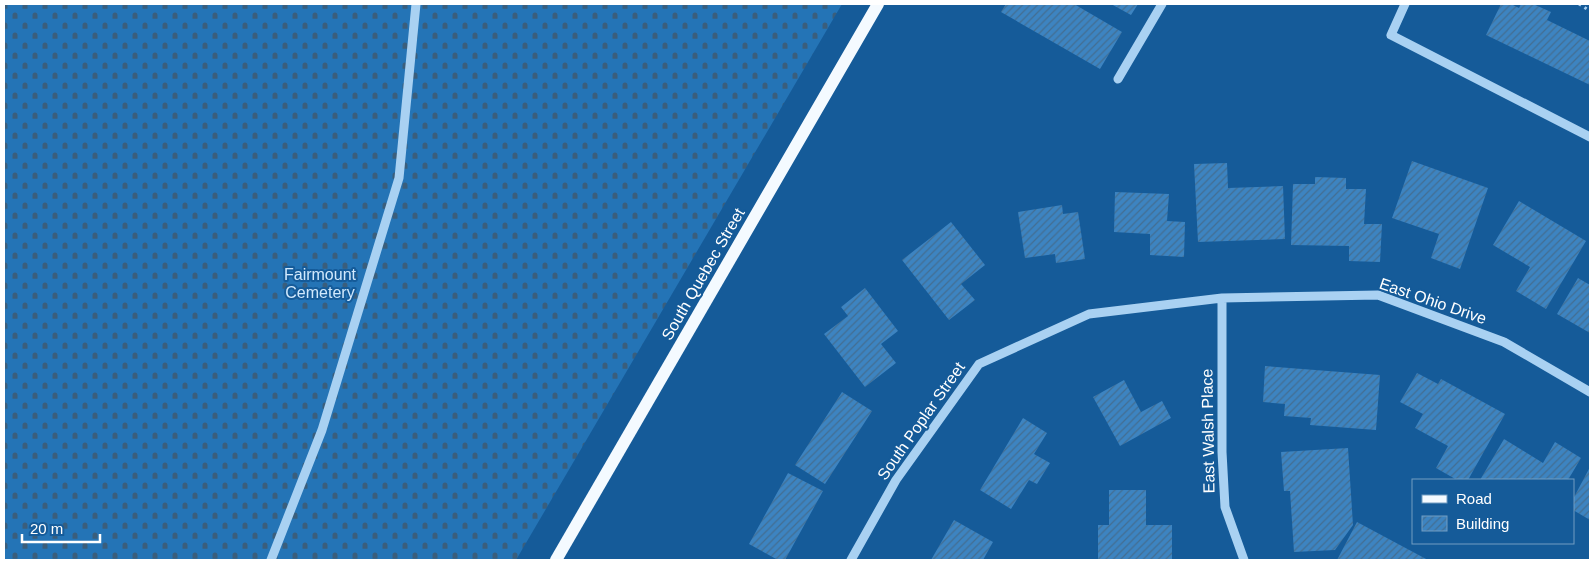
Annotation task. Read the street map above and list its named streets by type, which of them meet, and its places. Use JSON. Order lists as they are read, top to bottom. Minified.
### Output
{"streets":{"main road":["South Quebec Street"],"street":["East Ohio Drive","South Poplar Street","East Walsh Place"]},"crossings":[["East Ohio Drive","South Poplar Street"],["East Ohio Drive","East Walsh Place"],["South Poplar Street","East Walsh Place"]],"parks":["Fairmount Cemetery"],"legend":["Road","Building"],"scale_bar":"20 m"}
